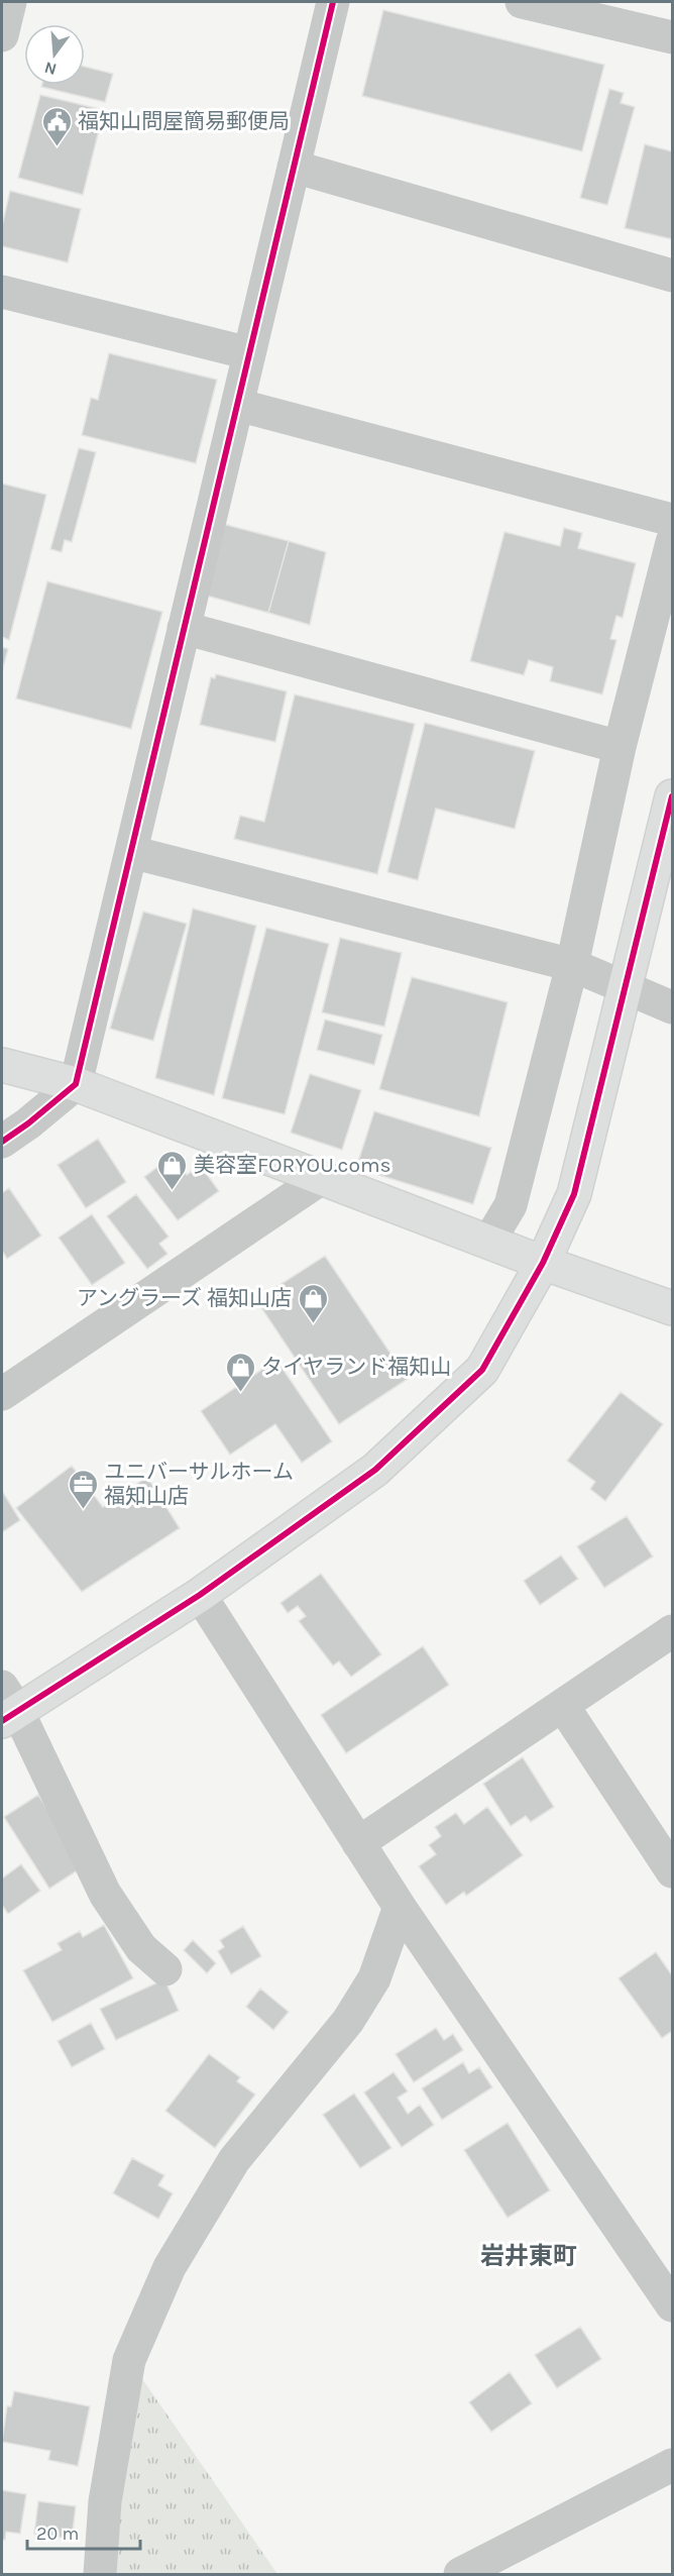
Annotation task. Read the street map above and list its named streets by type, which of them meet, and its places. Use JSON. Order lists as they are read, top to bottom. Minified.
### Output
{"districts":["岩井東町"],"places":{"public building":["福知山問屋簡易郵便局"],"shop":["美容室FORYOU.coms","アングラーズ 福知山店","タイヤランド福知山"],"office":["ユニバーサルホーム 福知山店"]},"scale_bar":"20 m","north":"bottom"}
